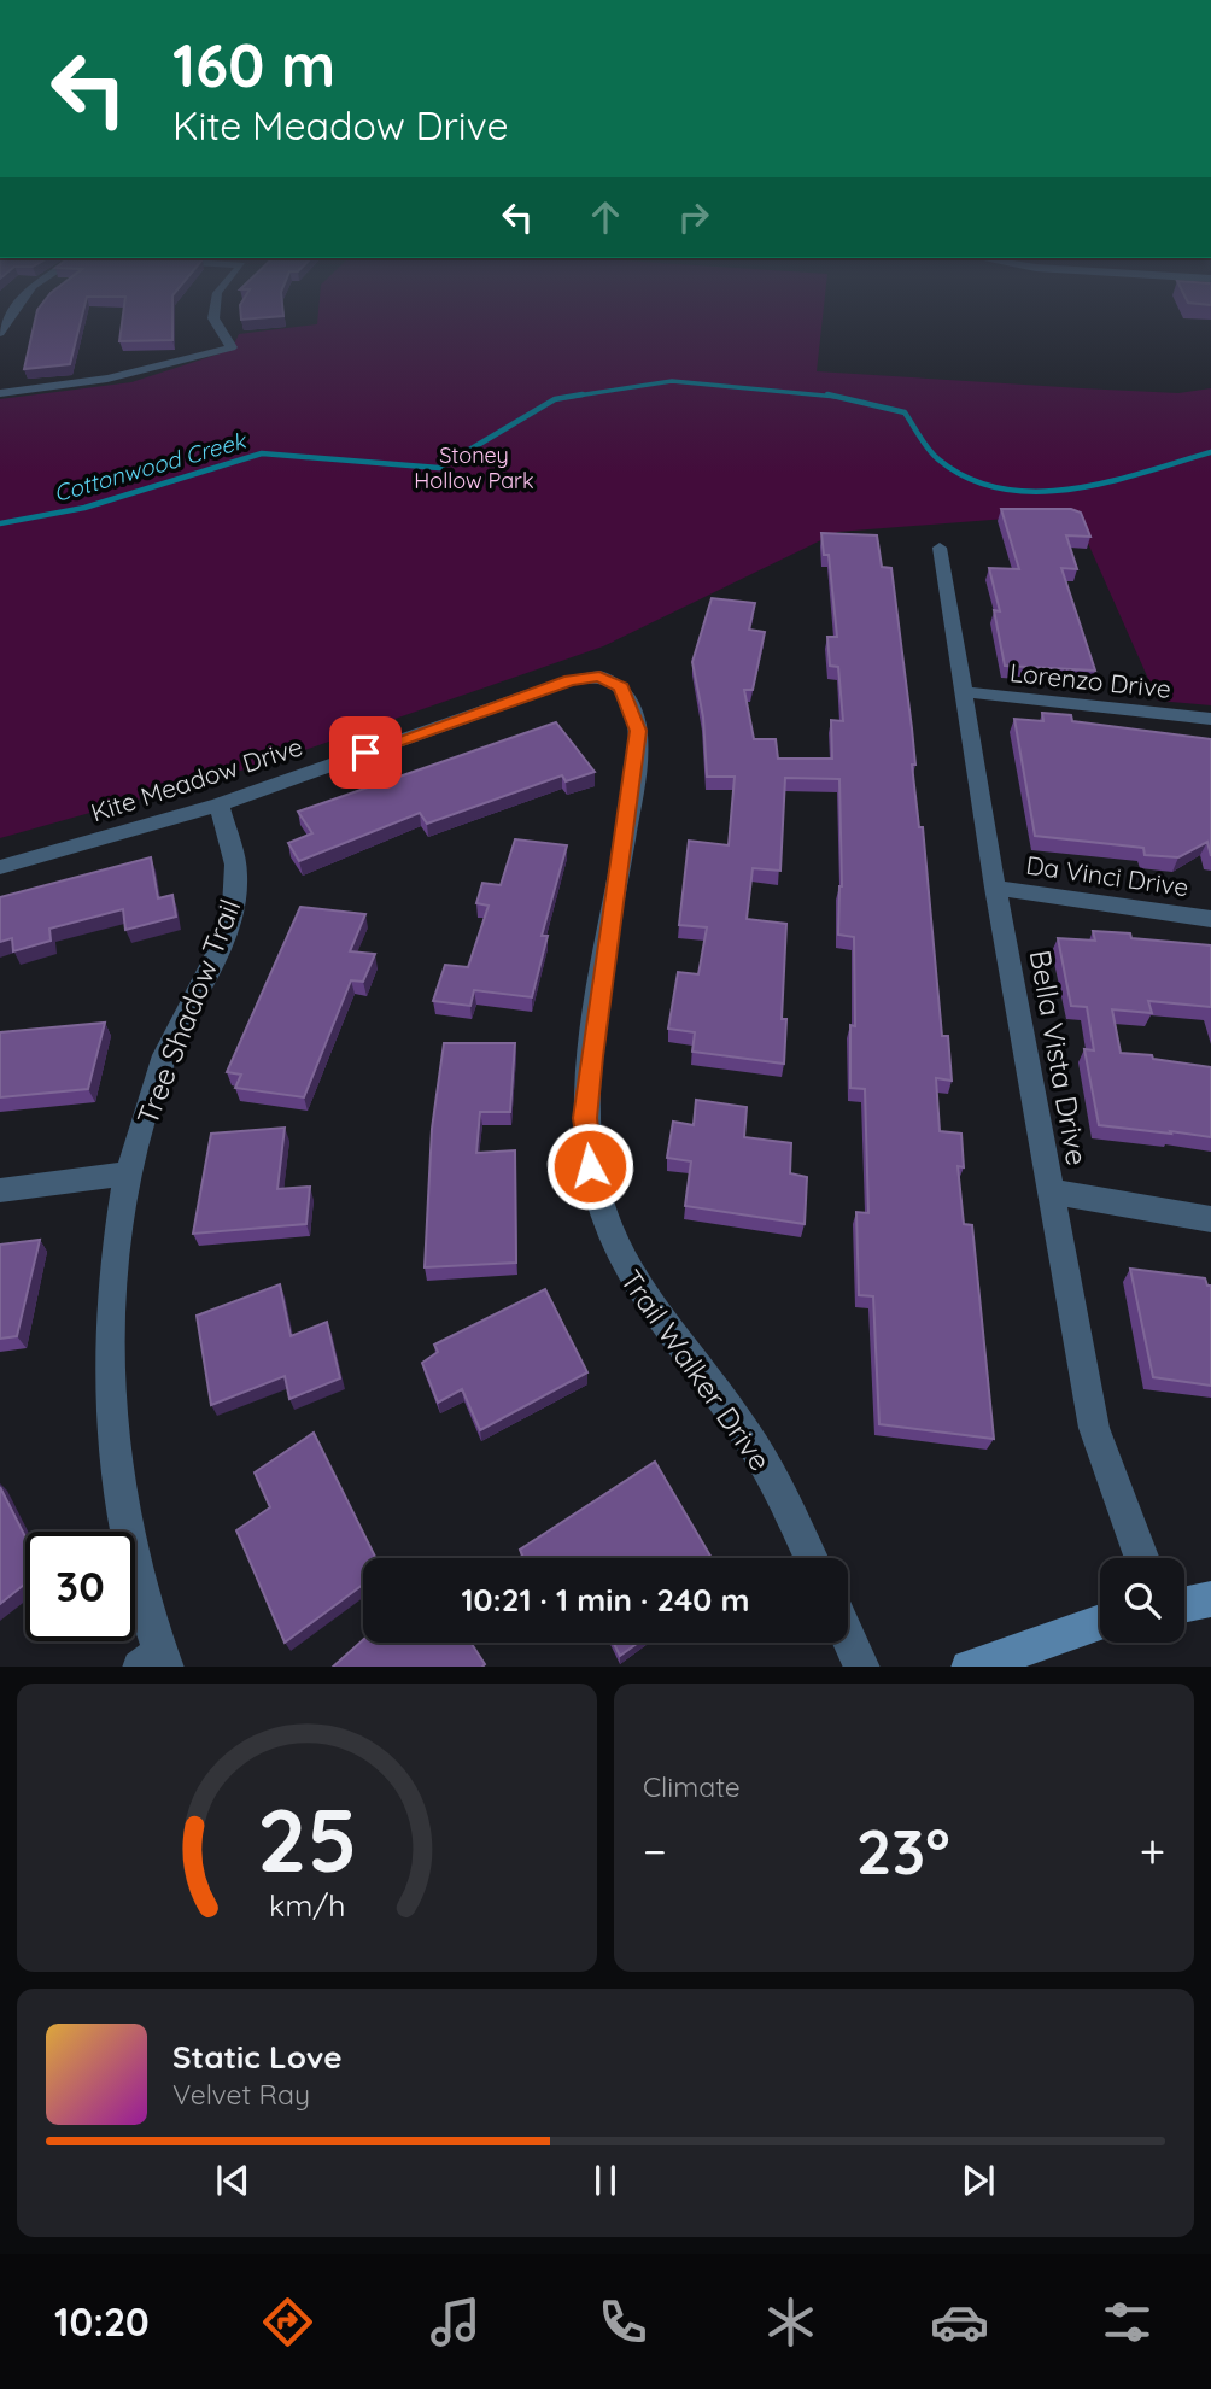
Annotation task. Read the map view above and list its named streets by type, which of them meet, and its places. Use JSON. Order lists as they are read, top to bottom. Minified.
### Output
{"streets":{"street":["Lorenzo Drive","Kite Meadow Drive","Da Vinci Drive","Tree Shadow Trail","Bella Vista Drive","Trail Walker Drive"]},"crossings":[["Lorenzo Drive","Bella Vista Drive"],["Kite Meadow Drive","Tree Shadow Trail"],["Kite Meadow Drive","Trail Walker Drive"],["Da Vinci Drive","Bella Vista Drive"]],"water":["Cottonwood Creek"],"parks":["Stoney Hollow Park"],"page":{"turn":["160 m","Kite Meadow Drive"],"limit":"30","trip":"10:21 · 1 min · 240 m","tile":"Climate","heat":["−","23°","+"],"song":["Static Love","Velvet Ray"],"tabs":"10:20","gauge":["25","km/h"]}}
